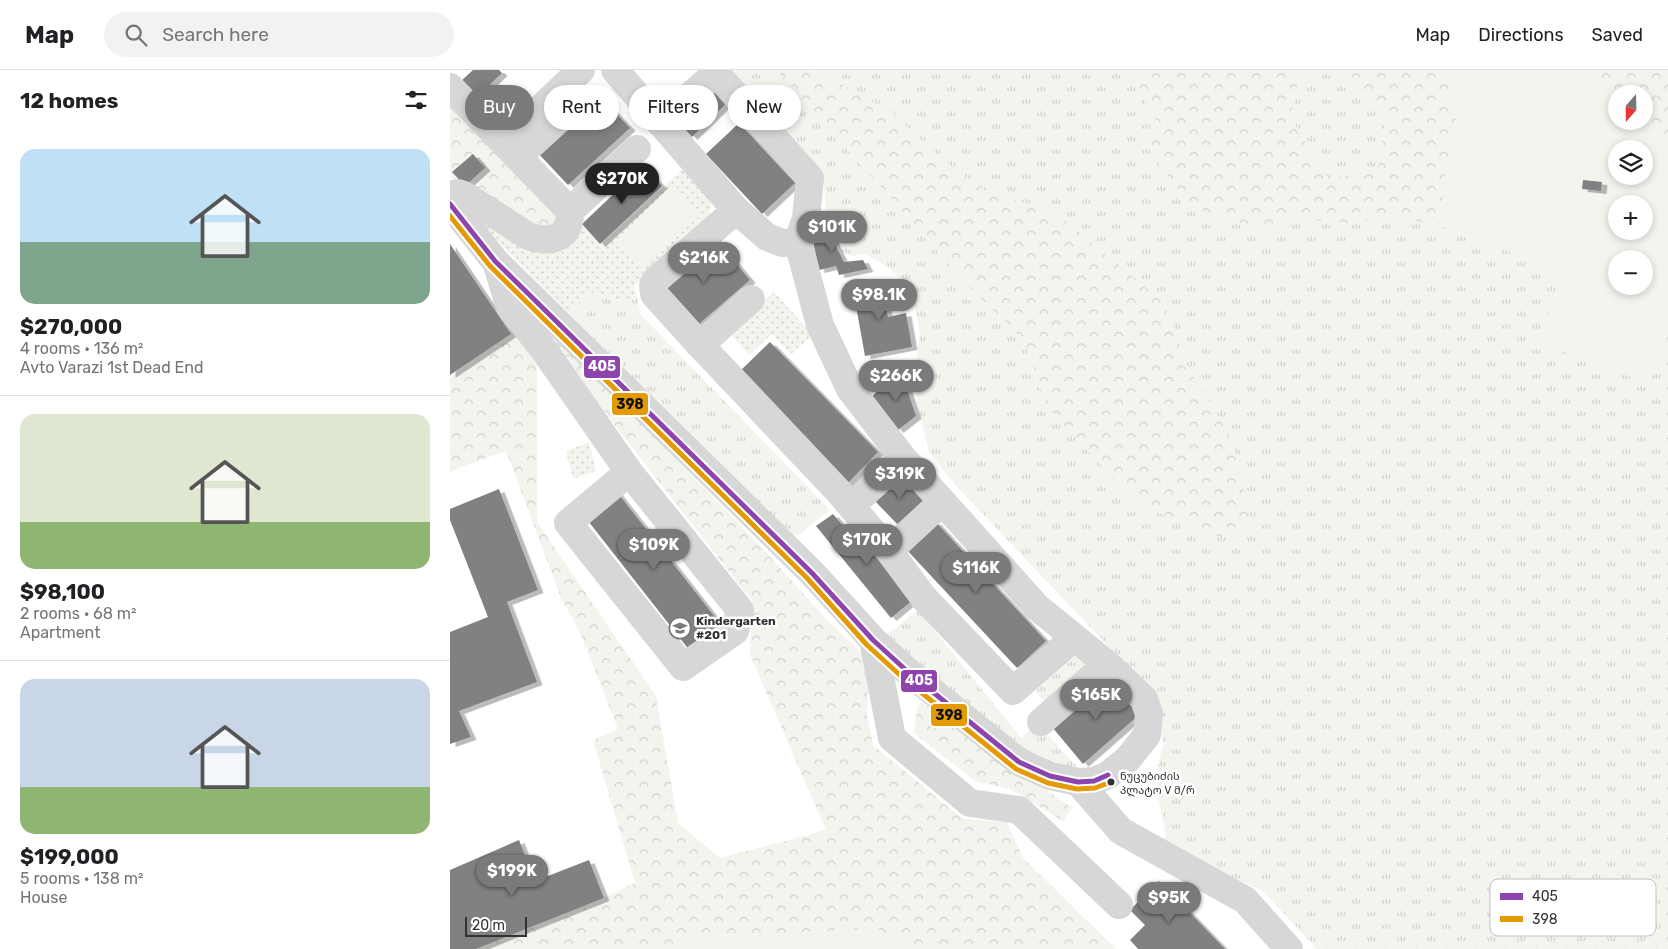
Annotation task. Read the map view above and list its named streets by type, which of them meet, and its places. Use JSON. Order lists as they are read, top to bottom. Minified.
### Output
{"places":{"school or university":["Kindergarten #201"],"other":["ნუცუბიძის პლატო V მ/რ"]},"lines":["transit line 405","transit line 398"],"legend":["405","398"],"scale_bar":"20 m","north":"bottom","page":{"header":"Map","search":"Search here","nav":["Map","Directions","Saved"],"heading":"12 homes","map_buttons":["+","−"],"chip":["Buy","Rent","Filters","New"],"list":[{"name":"$270,000","note":"4 rooms · 136 m² · Avto Varazi 1st Dead End"},{"name":"$98,100","note":"2 rooms · 68 m² · Apartment"},{"name":"$199,000","note":"5 rooms · 138 m² · House"}],"price":["$270K","$101K","$216K","$98.1K","$266K","$319K","$170K","$109K","$116K","$165K","$199K","$95K"],"scale":"20 m"}}
